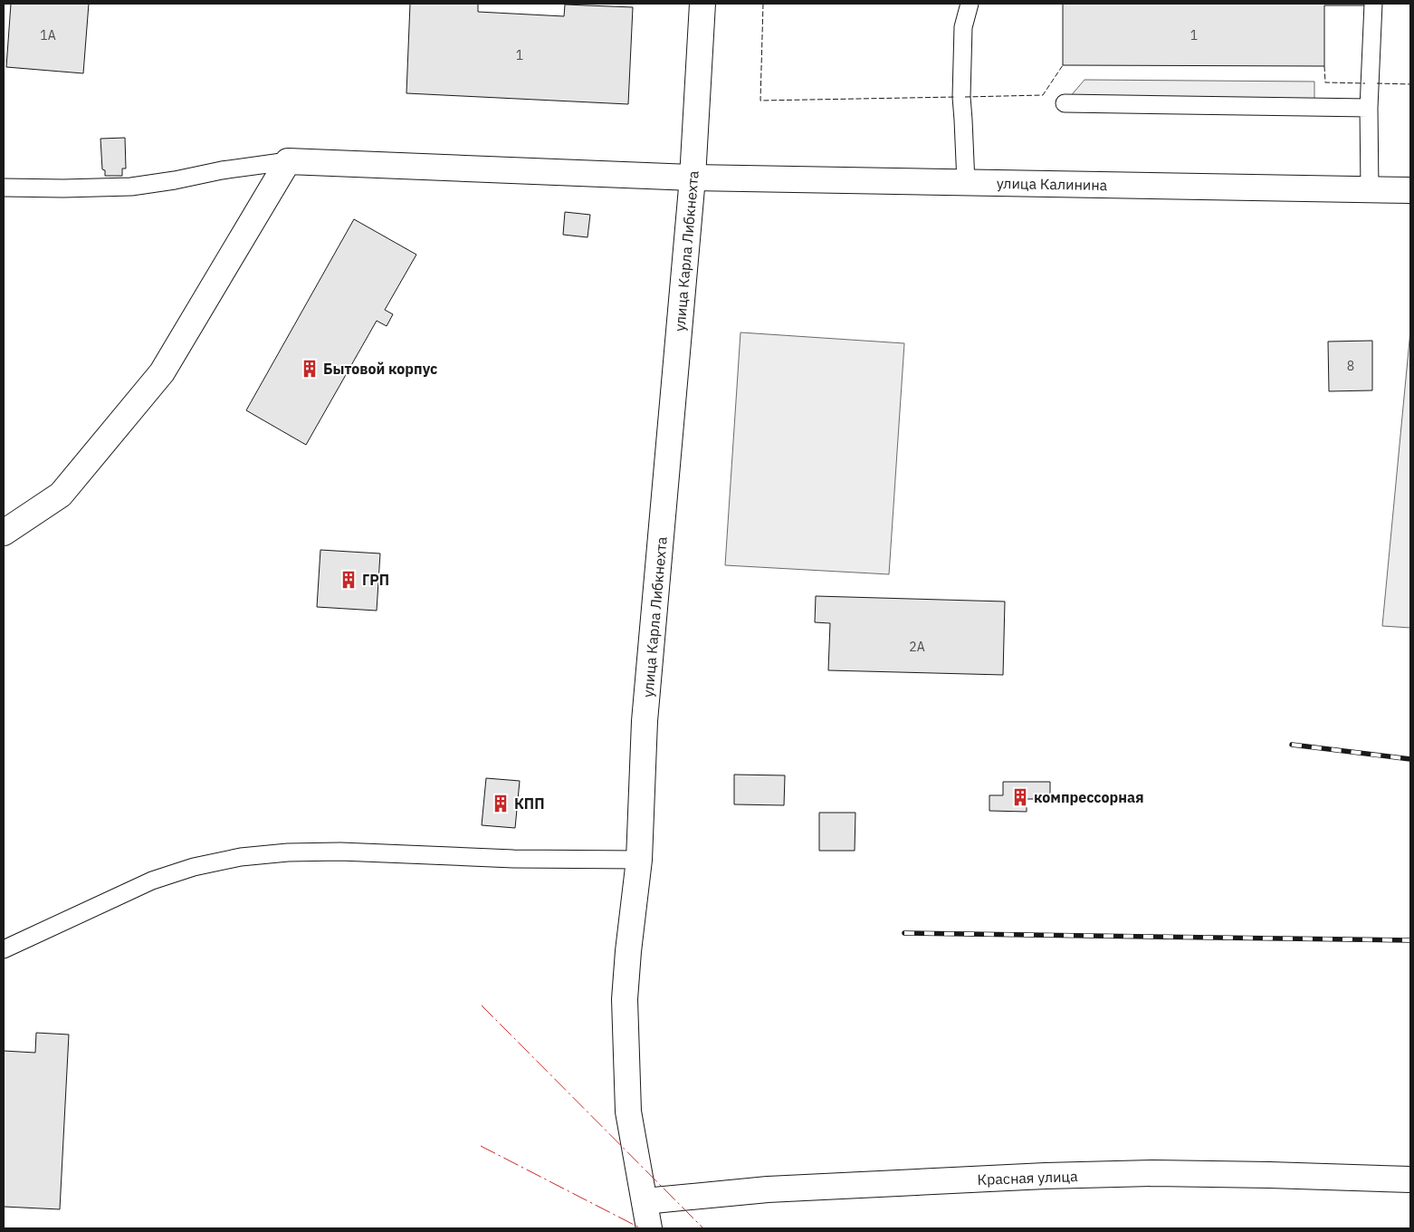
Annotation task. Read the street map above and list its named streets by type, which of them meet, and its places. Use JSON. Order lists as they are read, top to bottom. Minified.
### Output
{"streets":{"street":["улица Калинина","улица Карла Либкнехта","Красная улица"]},"crossings":[["улица Калинина","улица Карла Либкнехта"],["улица Карла Либкнехта","Красная улица"]],"places":{"building":["Бытовой корпус","ГРП","компрессорная","КПП"]},"house_numbers":["1А","1","1","8","2А"]}
